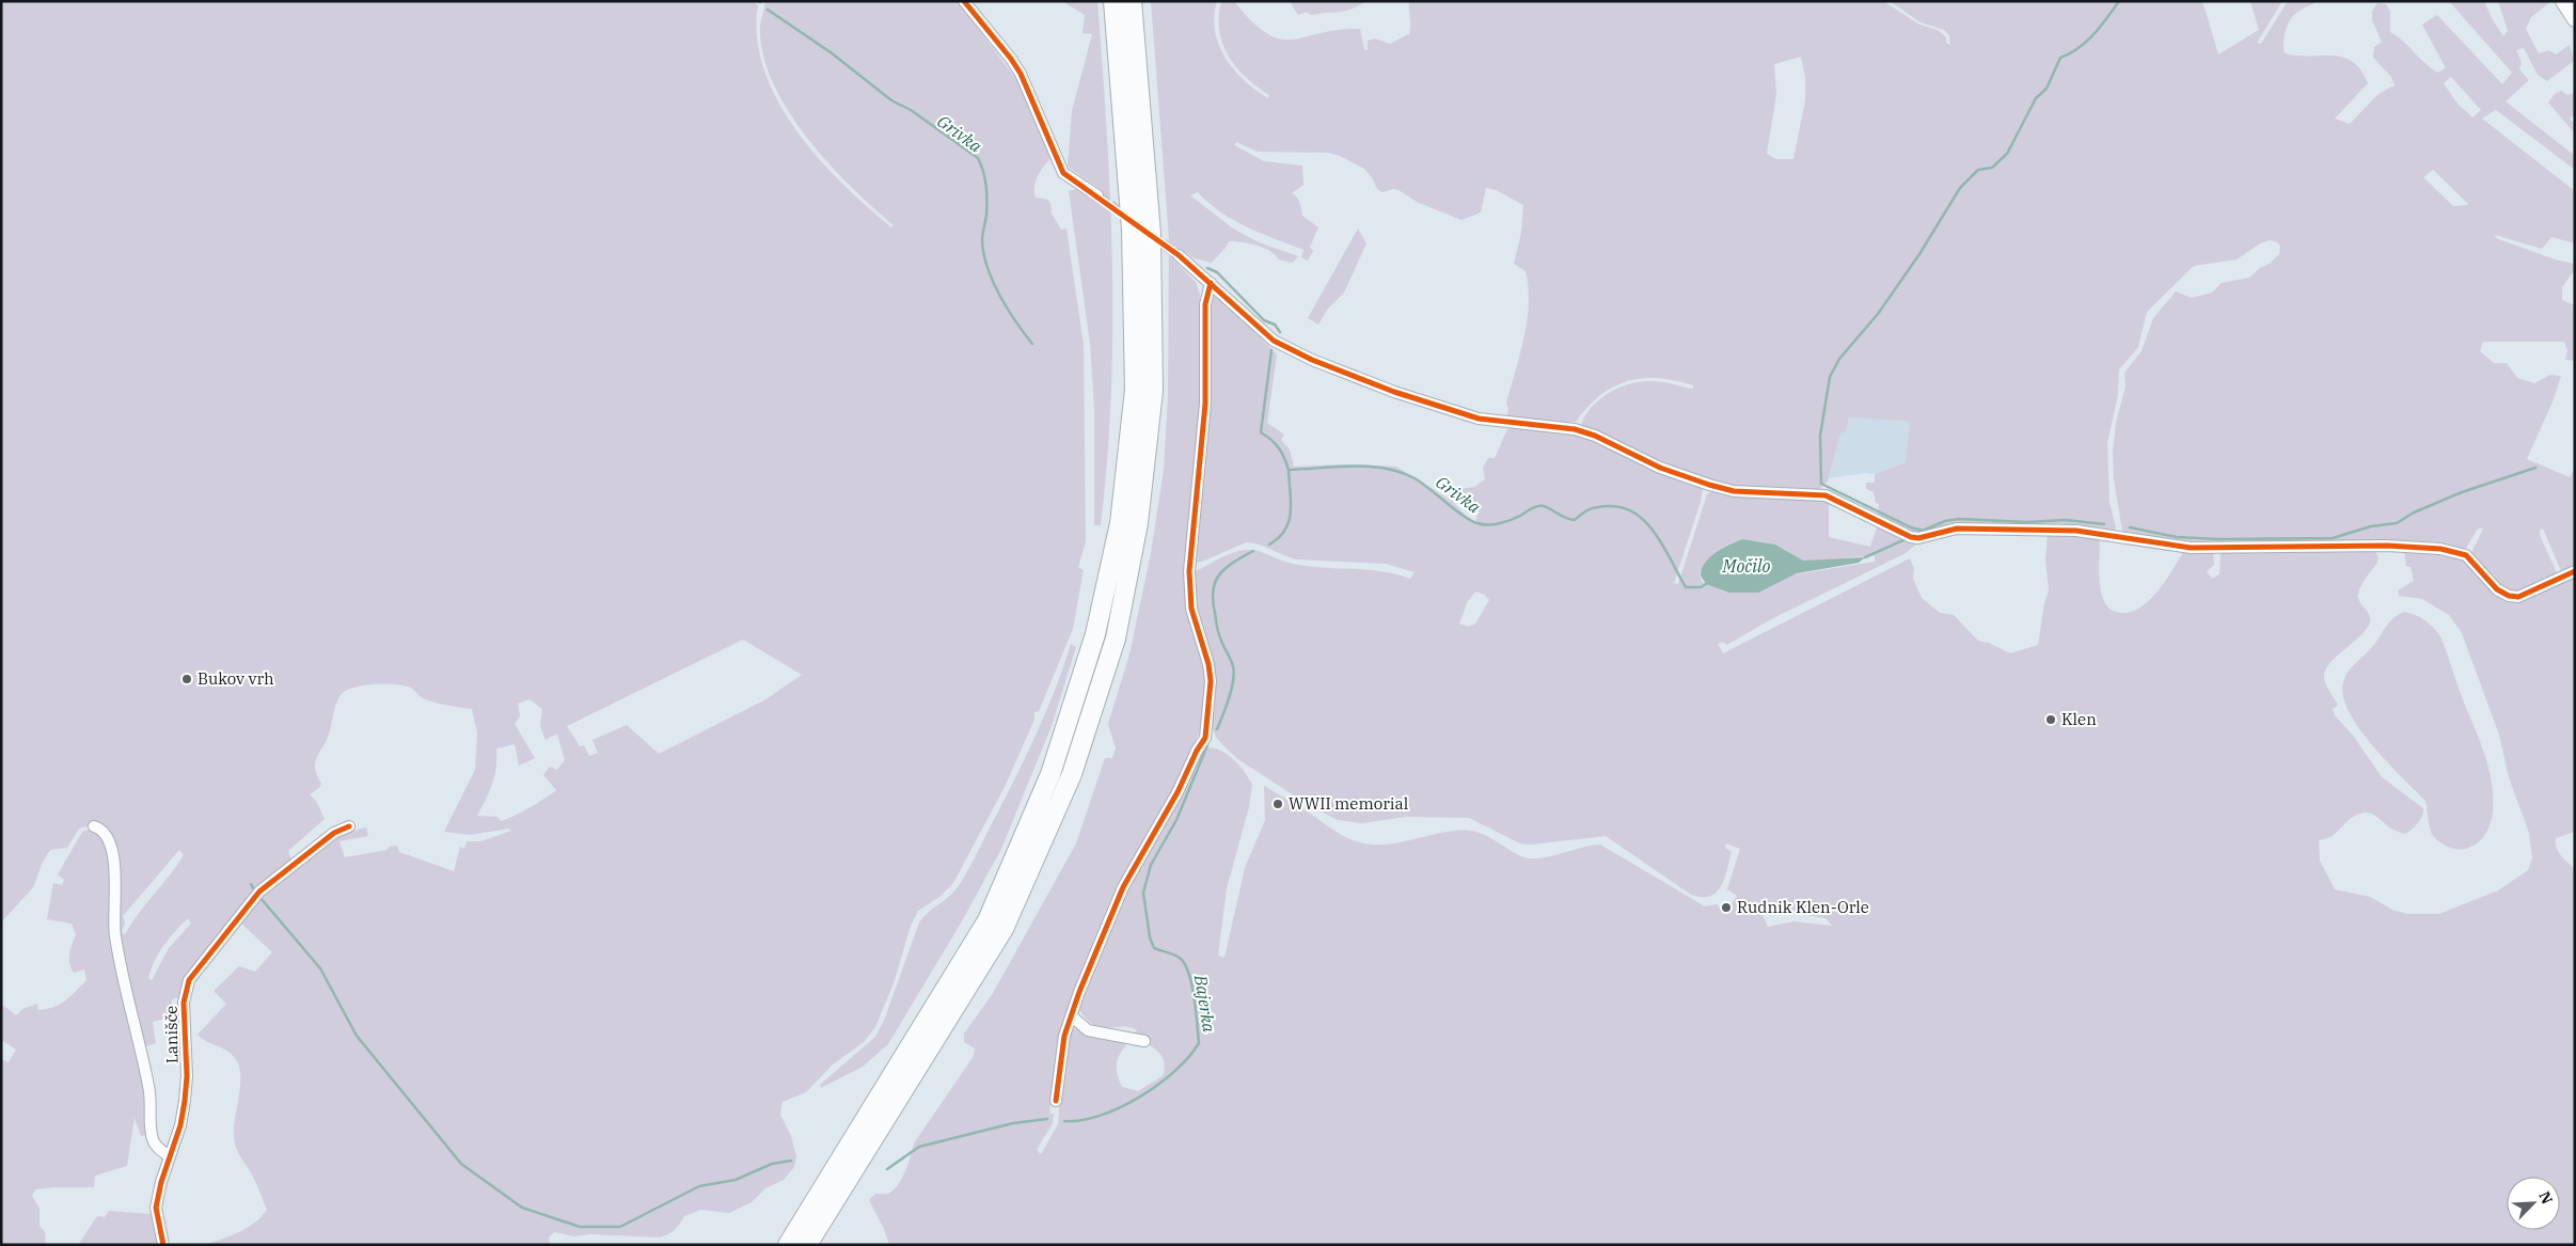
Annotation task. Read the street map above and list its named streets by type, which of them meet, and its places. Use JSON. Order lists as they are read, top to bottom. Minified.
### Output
{"streets":{"street":["Lanišče"]},"water":["Grivka","Močilo","Bajerka"],"places":["Bukov vrh","Klen","WWII memorial","Rudnik Klen-Orle"],"north":"top right"}
